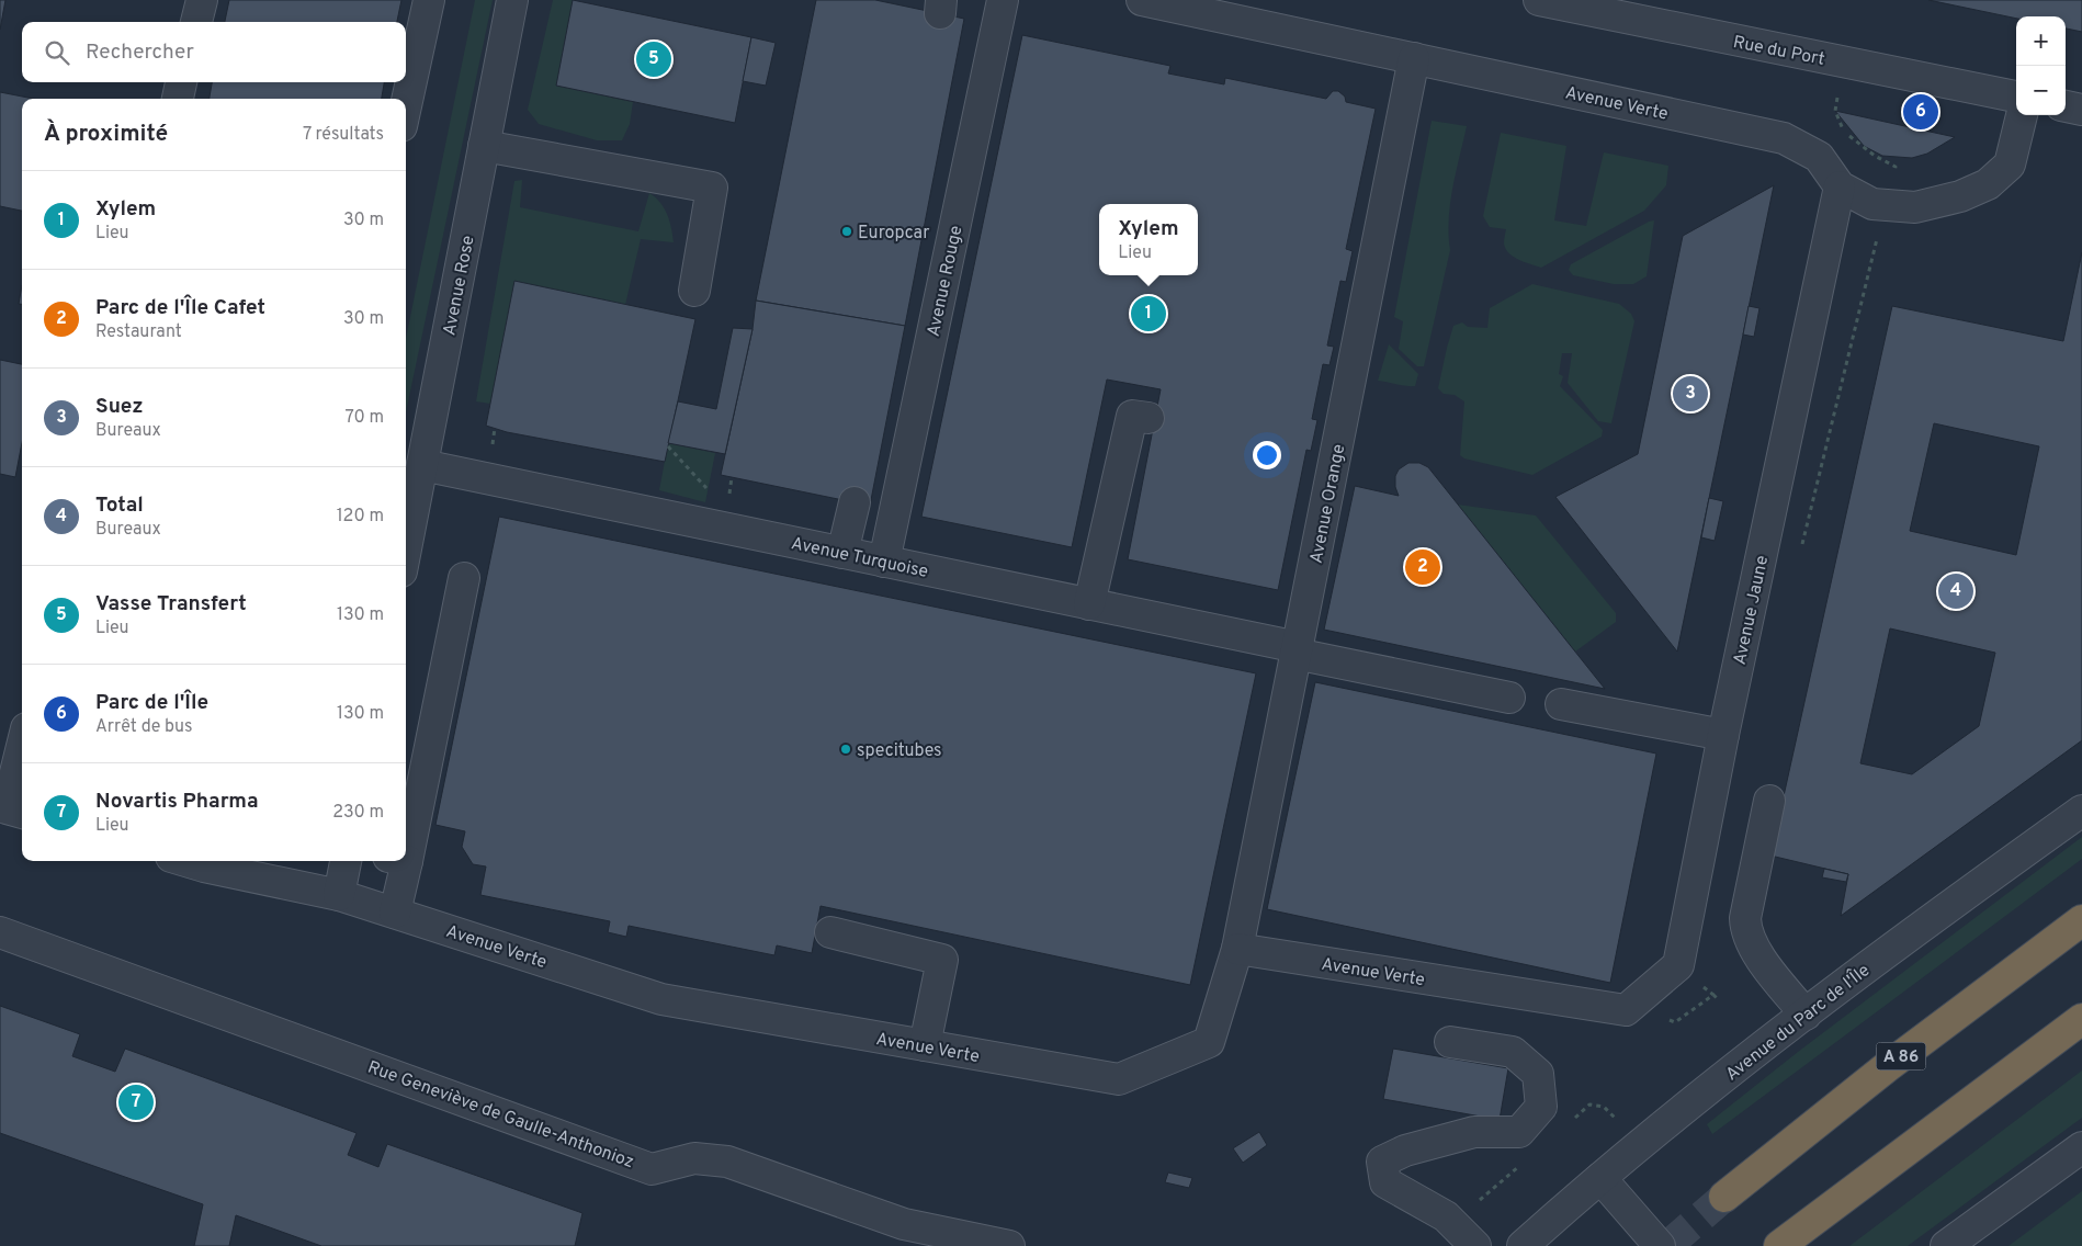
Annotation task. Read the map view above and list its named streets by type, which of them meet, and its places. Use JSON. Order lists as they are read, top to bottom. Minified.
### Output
{"streets":{"highway":["A 86"],"street":["Rue du Port","Avenue Verte","Avenue Rouge","Avenue Rose","Avenue Orange","Avenue Turquoise","Avenue Jaune","Avenue du Parc de l'Île","Rue Geneviève de Gaulle-Anthonioz"]},"crossings":[["Avenue Verte","Avenue Orange"],["Avenue Verte","Avenue Jaune"],["Avenue Rouge","Avenue Turquoise"],["Avenue Rose","Avenue Turquoise"],["Avenue Orange","Avenue Turquoise"]],"places":["Europcar","specitubes"],"page":{"map_buttons":["+","−"],"search":"Rechercher","pins":["5","6","1","3","2","4","7"],"heading":["À proximité","7 résultats"],"list":[{"mark":"1","name":"Xylem","note":"Lieu","value":"30 m"},{"mark":"2","name":"Parc de l'Île Cafet","note":"Restaurant","value":"30 m"},{"mark":"3","name":"Suez","note":"Bureaux","value":"70 m"},{"mark":"4","name":"Total","note":"Bureaux","value":"120 m"},{"mark":"5","name":"Vasse Transfert","note":"Lieu","value":"130 m"},{"mark":"6","name":"Parc de l'Île","note":"Arrêt de bus","value":"130 m"},{"mark":"7","name":"Novartis Pharma","note":"Lieu","value":"230 m"}],"popup":["Xylem","Lieu"]}}
